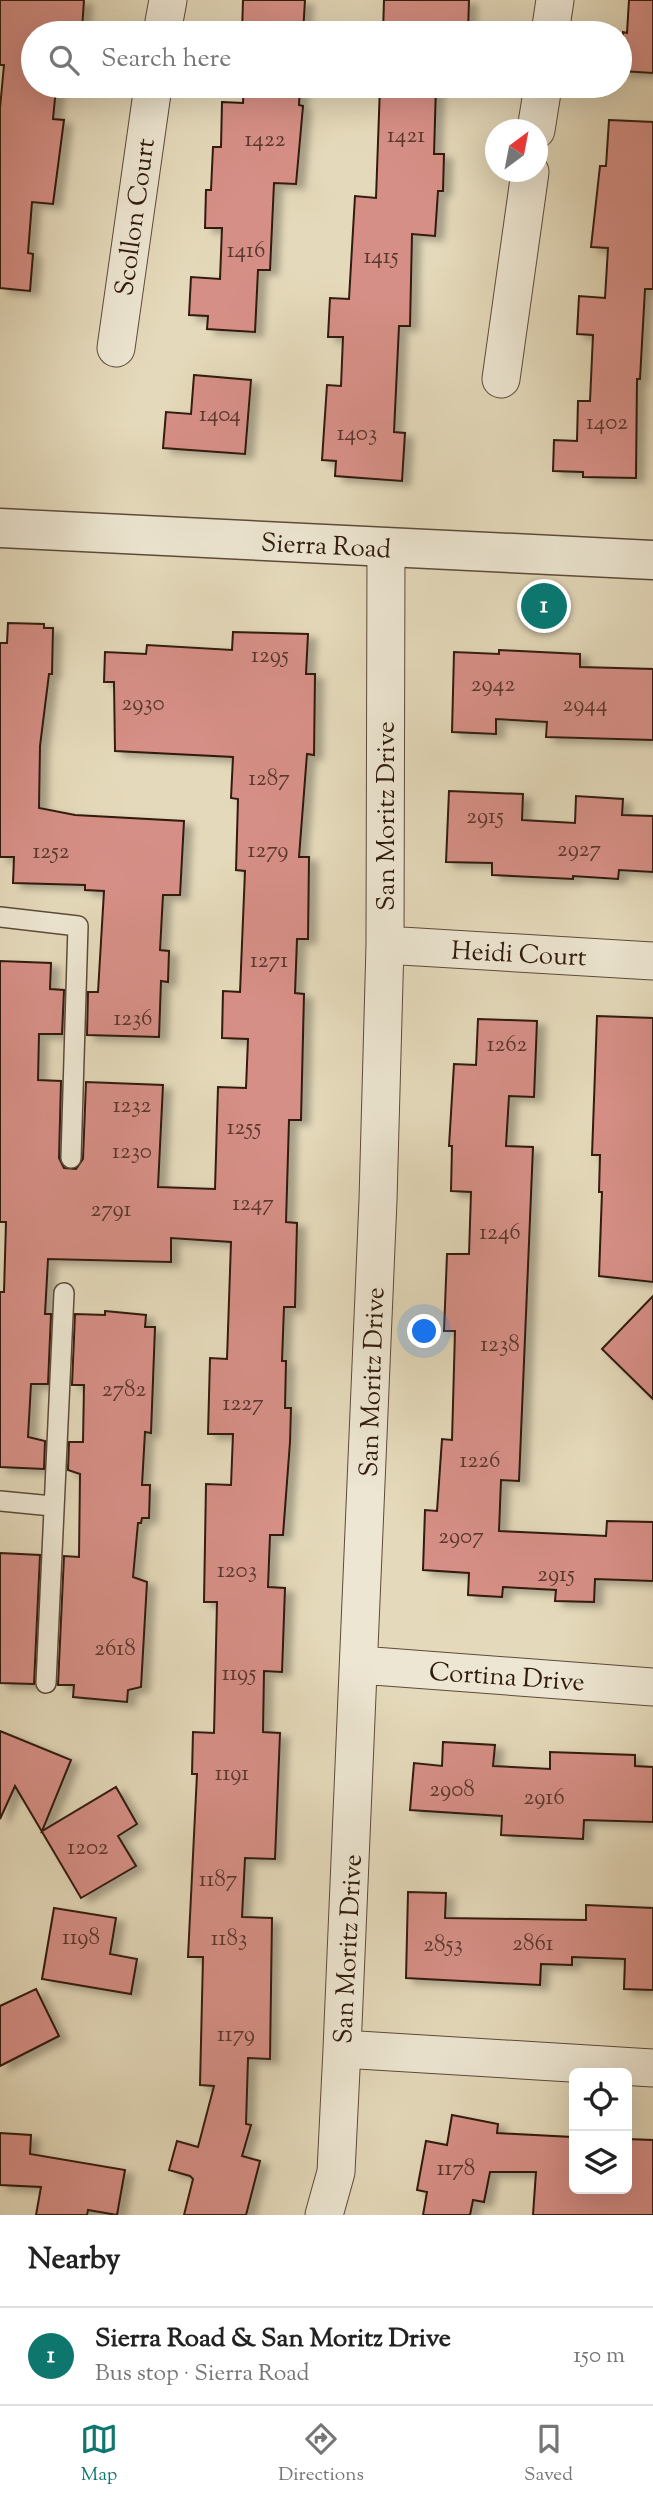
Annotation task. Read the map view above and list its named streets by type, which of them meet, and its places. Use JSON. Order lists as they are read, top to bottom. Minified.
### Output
{"streets":{"street":["Scollon Court","Sierra Road","San Moritz Drive","Heidi Court","Cortina Drive"]},"crossings":[["Sierra Road","San Moritz Drive"],["San Moritz Drive","Heidi Court"],["San Moritz Drive","Cortina Drive"]],"house_numbers":["1421","1422","1416","1415","1404","1402","1403","1295","2942","2930","2944","1287","2915","2927","1279","1252","1271","1236","1262","1232","1255","1230","1247","2791","1246","1238","2782","1227","1226","2907","1203","2915","2618","1195","1191","2908","2916","1202","1187","1198","1183","2861","2853","1179","1178"],"north":"top right","page":{"search":"Search here","pins":"1","heading":"Nearby","list":[{"mark":"1","name":"Sierra Road & San Moritz Drive","note":"Bus stop · Sierra Road","value":"150 m"}],"nav":["Map","Directions","Saved"]}}
